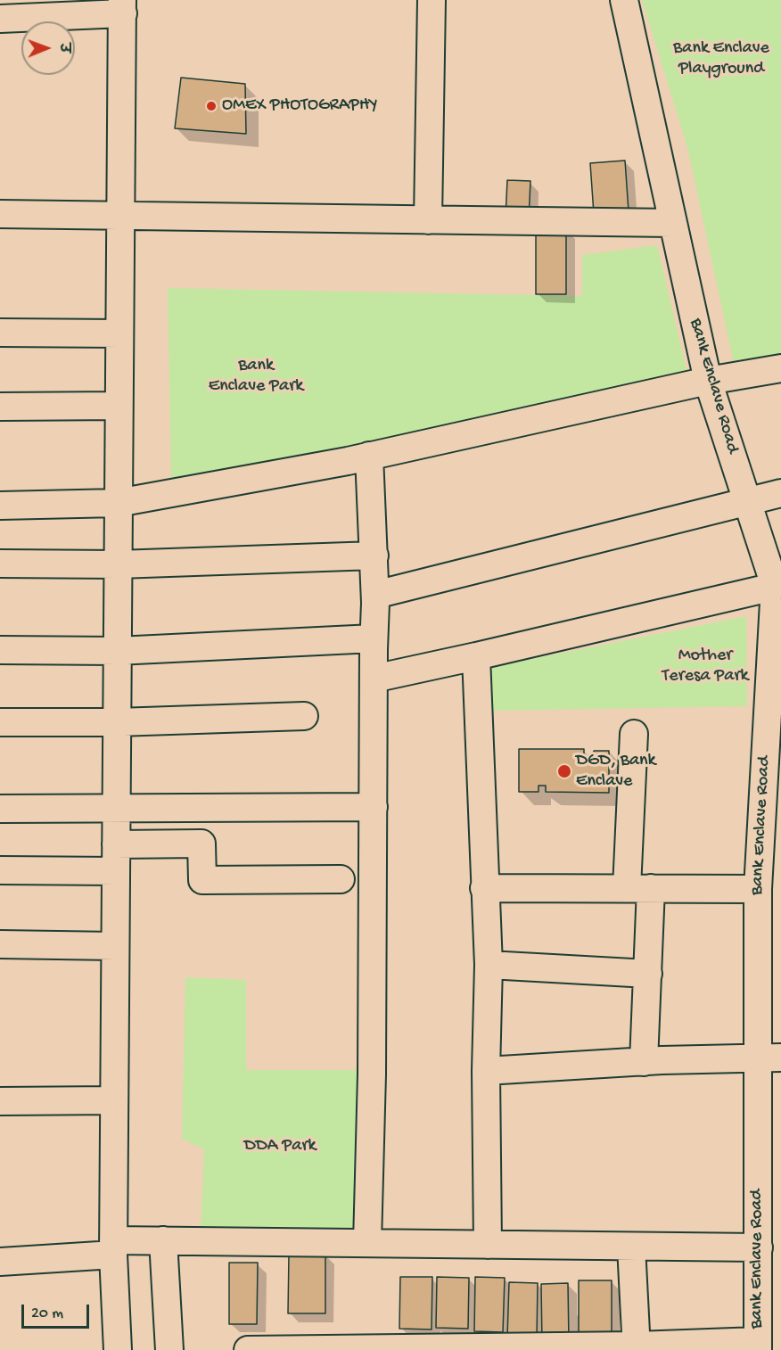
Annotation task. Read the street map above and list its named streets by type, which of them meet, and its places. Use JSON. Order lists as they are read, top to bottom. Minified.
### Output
{"streets":{"street":["Bank Enclave Road"]},"parks":["Bank Enclave Playground","Bank Enclave Park","Mother Teresa Park","DDA Park"],"places":["OMEX PHOTOGRAPHY","DGD, Bank Enclave"],"scale_bar":"20 m","north":"right"}
